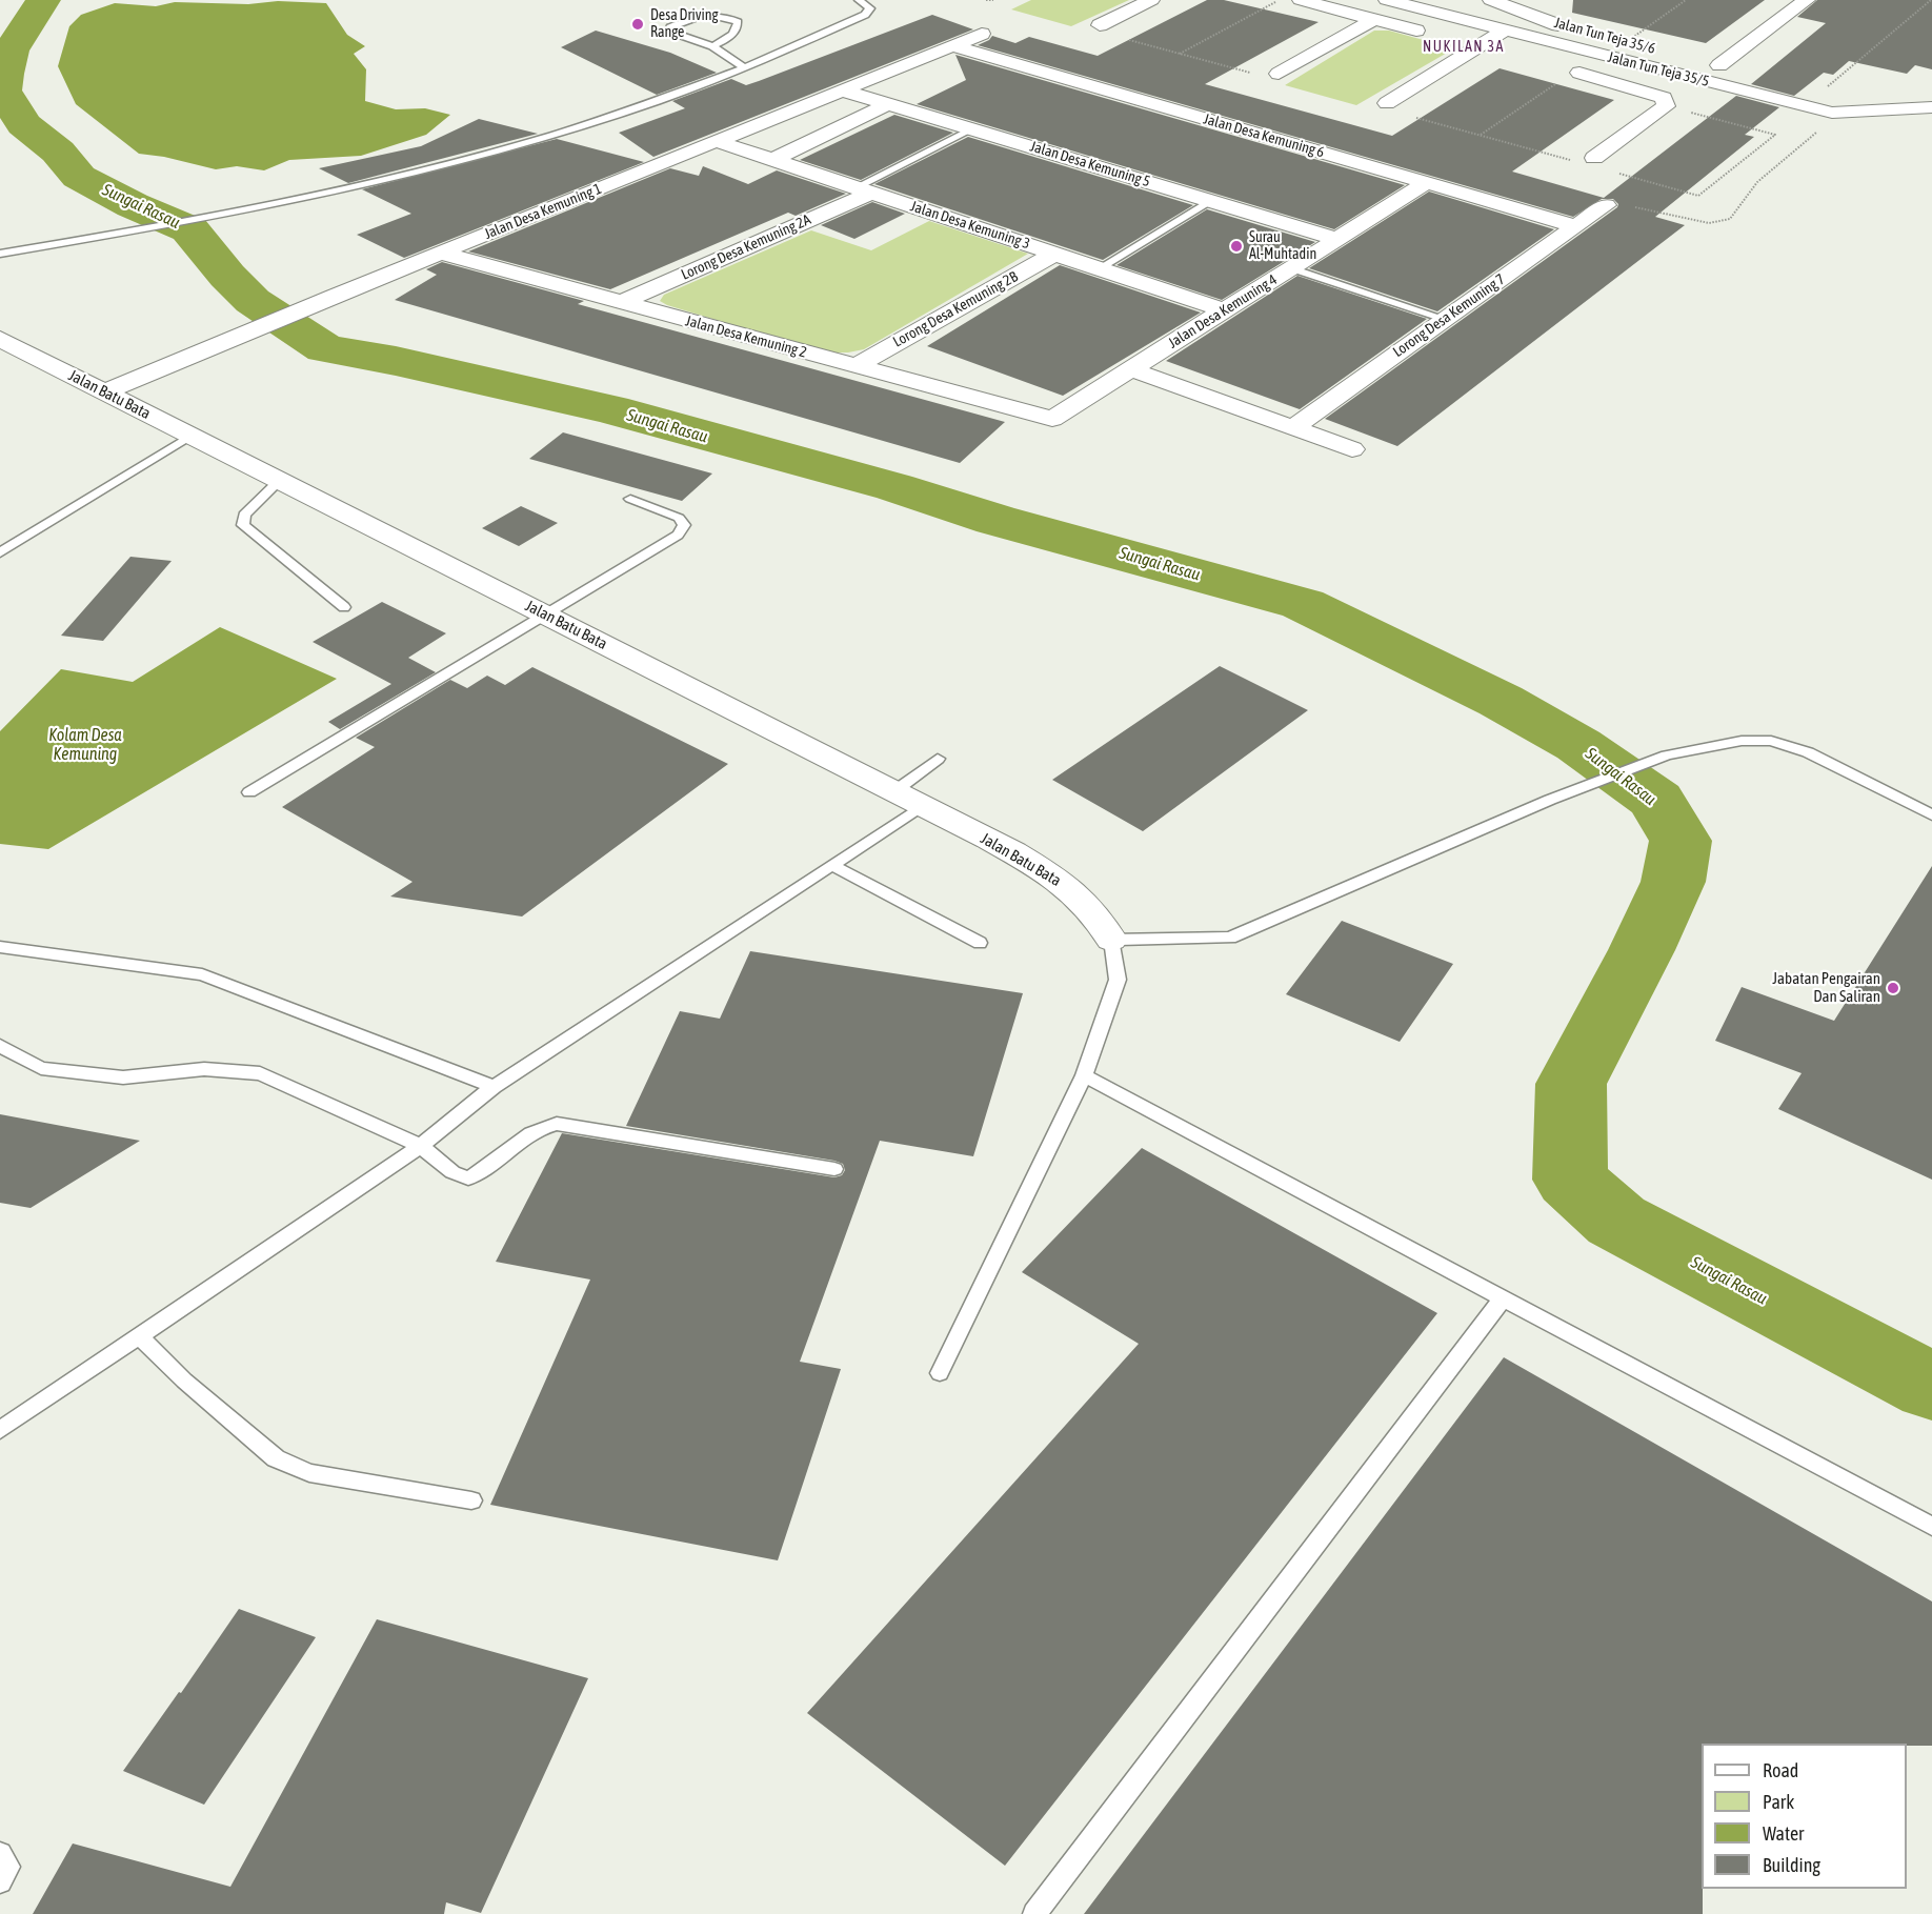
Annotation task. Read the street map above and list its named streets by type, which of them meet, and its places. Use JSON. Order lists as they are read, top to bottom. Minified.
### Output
{"streets":{"street":["Jalan Tun Teja 35/6","Jalan Tun Teja 35/5","Jalan Desa Kemuning 6","Jalan Desa Kemuning 5","Jalan Desa Kemuning 1","Jalan Desa Kemuning 3","Lorong Desa Kemuning 2A","Lorong Desa Kemuning 2B","Jalan Desa Kemuning 4","Lorong Desa Kemuning 7","Jalan Desa Kemuning 2","Jalan Batu Bata"]},"crossings":[["Jalan Desa Kemuning 6","Jalan Desa Kemuning 1"],["Jalan Desa Kemuning 6","Jalan Desa Kemuning 4"],["Jalan Desa Kemuning 6","Lorong Desa Kemuning 7"],["Jalan Desa Kemuning 5","Jalan Desa Kemuning 1"],["Jalan Desa Kemuning 5","Jalan Desa Kemuning 4"],["Jalan Desa Kemuning 1","Jalan Desa Kemuning 3"],["Jalan Desa Kemuning 1","Jalan Desa Kemuning 2"],["Jalan Desa Kemuning 1","Jalan Batu Bata"],["Jalan Desa Kemuning 3","Lorong Desa Kemuning 2A"],["Jalan Desa Kemuning 3","Lorong Desa Kemuning 2B"],["Jalan Desa Kemuning 3","Jalan Desa Kemuning 4"],["Lorong Desa Kemuning 2A","Jalan Desa Kemuning 2"],["Lorong Desa Kemuning 2B","Jalan Desa Kemuning 2"],["Jalan Desa Kemuning 4","Jalan Desa Kemuning 2"]],"districts":["NUKILAN 3A"],"water":["Sungai Rasau","Kolam Desa Kemuning"],"places":["Desa Driving Range","Surau Al-Muhtadin","Jabatan Pengairan Dan Saliran"],"legend":["Road","Park","Water","Building"]}
